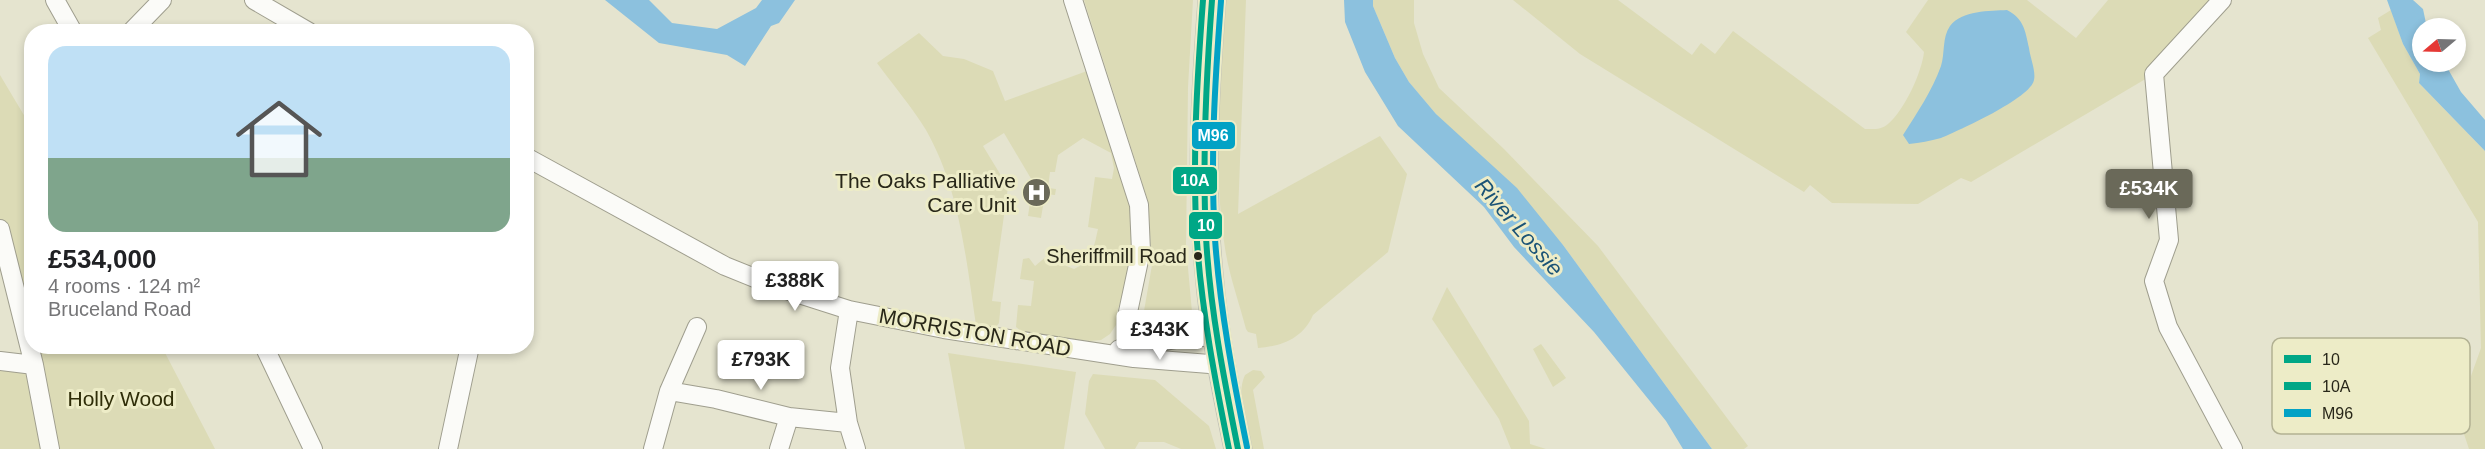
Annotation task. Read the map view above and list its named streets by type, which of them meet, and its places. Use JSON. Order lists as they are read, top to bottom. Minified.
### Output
{"streets":{"street":["MORRISTON ROAD"]},"water":["River Lossie"],"parks":["Holly Wood"],"places":{"hospital":["The Oaks Palliative Care Unit"],"other":["Sheriffmill Road"]},"lines":["transit line 10","transit line 10A","transit line M96"],"legend":["10","10A","M96"],"north":"left","page":{"list":[{"name":"£534,000","note":"4 rooms · 124 m² · Bruceland Road"}],"price":["£534K","£388K","£343K","£793K"]}}
